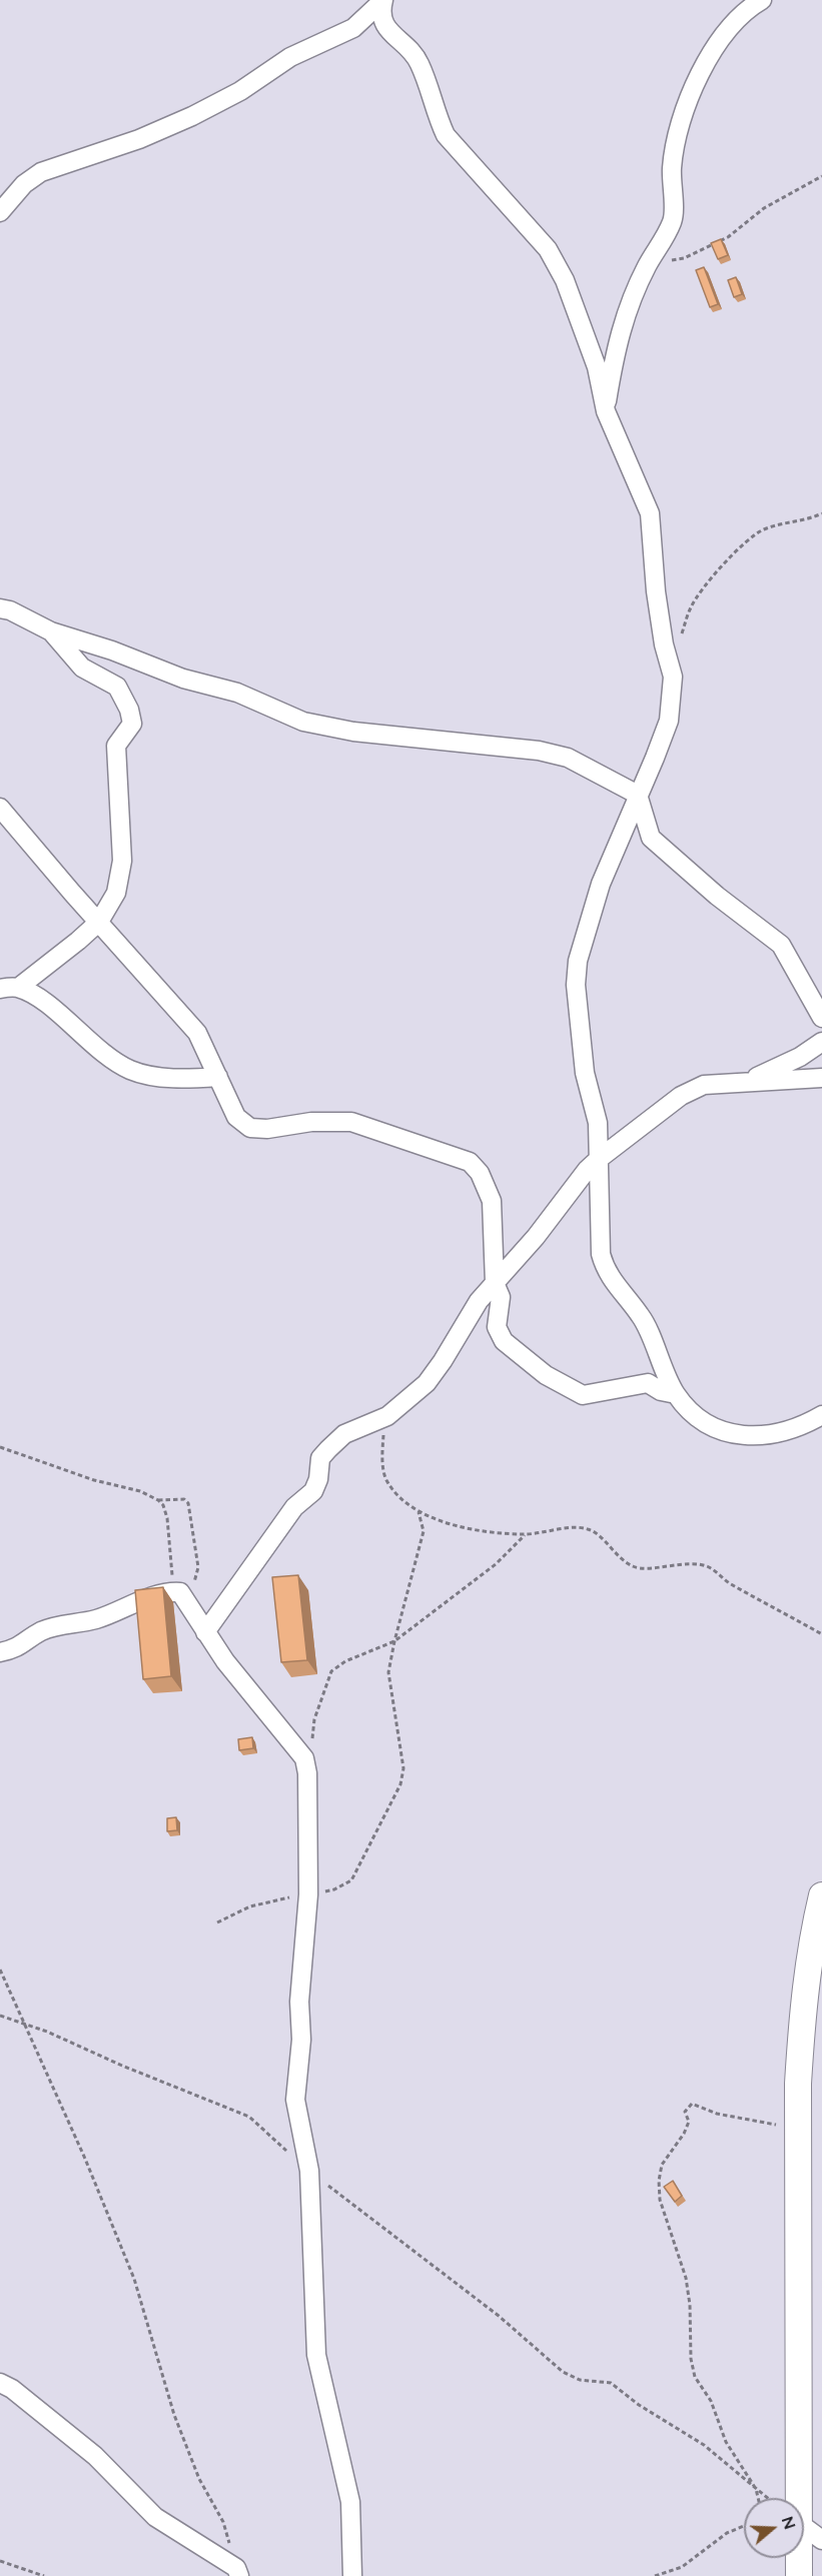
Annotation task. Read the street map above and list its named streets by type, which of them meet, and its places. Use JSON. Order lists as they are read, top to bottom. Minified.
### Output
{"north":"right"}
